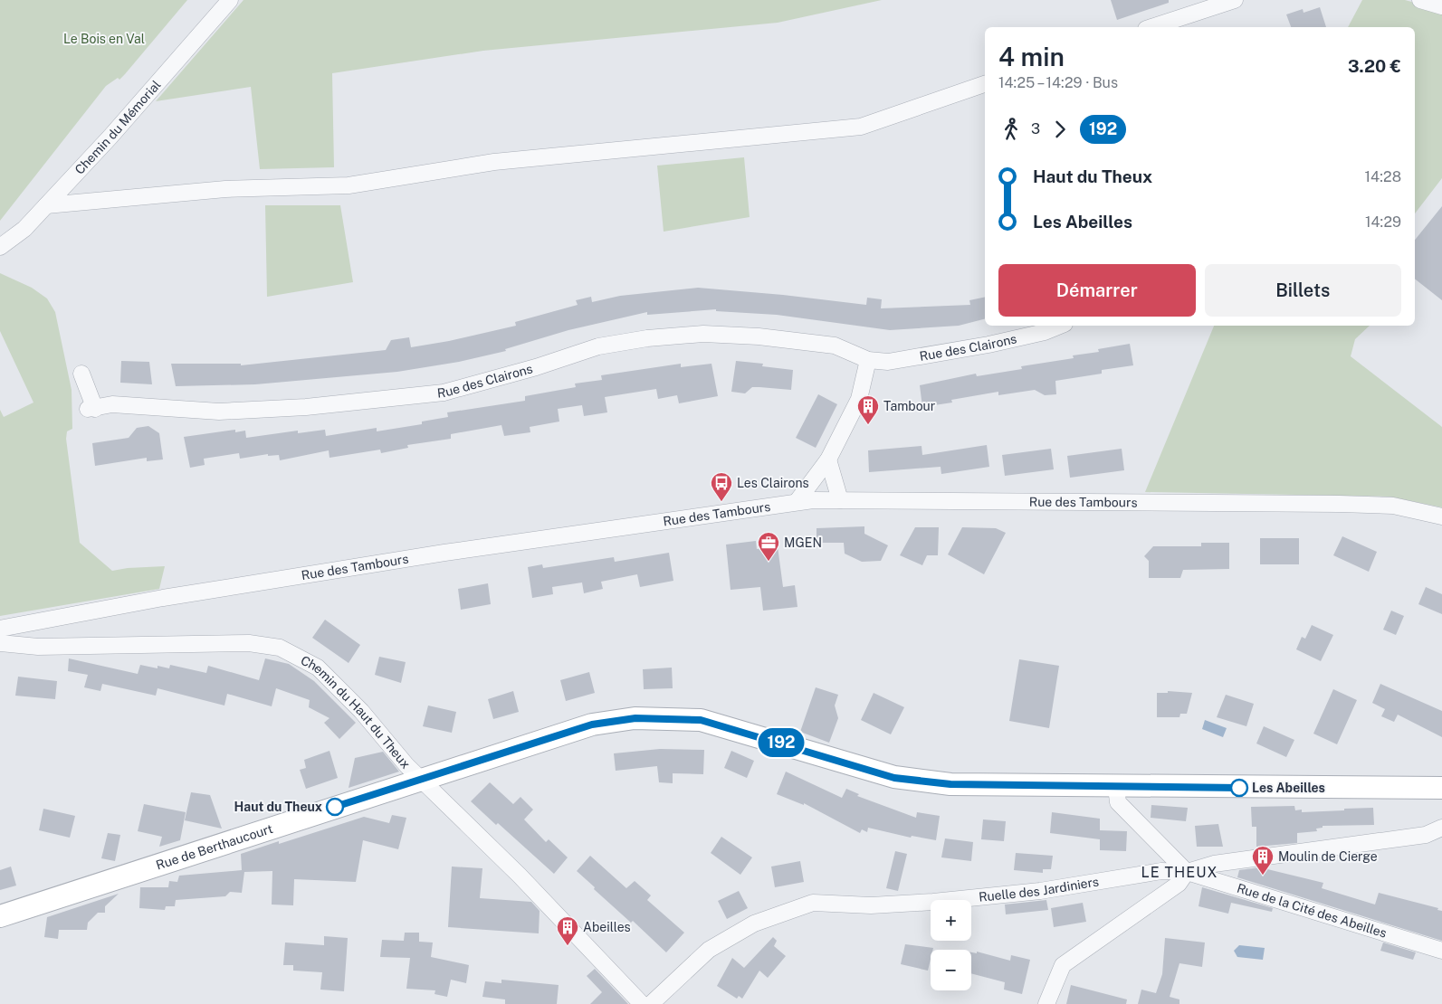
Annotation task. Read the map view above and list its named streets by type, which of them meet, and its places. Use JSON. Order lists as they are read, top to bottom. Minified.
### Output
{"streets":{"main road":["Rue de Berthaucourt"],"street":["Chemin du Mémorial","Rue des Clairons","Rue des Tambours","Chemin du Haut du Theux","Ruelle des Jardiniers","Rue de la Cité des Abeilles"]},"crossings":[["Chemin du Haut du Theux","Rue de Berthaucourt"],["Rue de Berthaucourt","Rue de la Cité des Abeilles"],["Ruelle des Jardiniers","Rue de la Cité des Abeilles"]],"districts":["LE THEUX"],"parks":["Le Bois en Val"],"places":{"building":["Tambour","Moulin de Cierge","Abeilles"],"bus stop":["Les Clairons"],"office":["MGEN"],"other":["Les Abeilles","Haut du Theux"]},"lines":["bus line 192"],"page":{"on_map":"192","heading":["4 min","14:25 – 14:29 · Bus","3.20 €"],"legs":["3","192"],"list":[{"name":"Haut du Theux","value":"14:28"},{"name":"Les Abeilles","value":"14:29"}],"buttons":["Démarrer","Billets"],"map_buttons":["+","−"]}}
